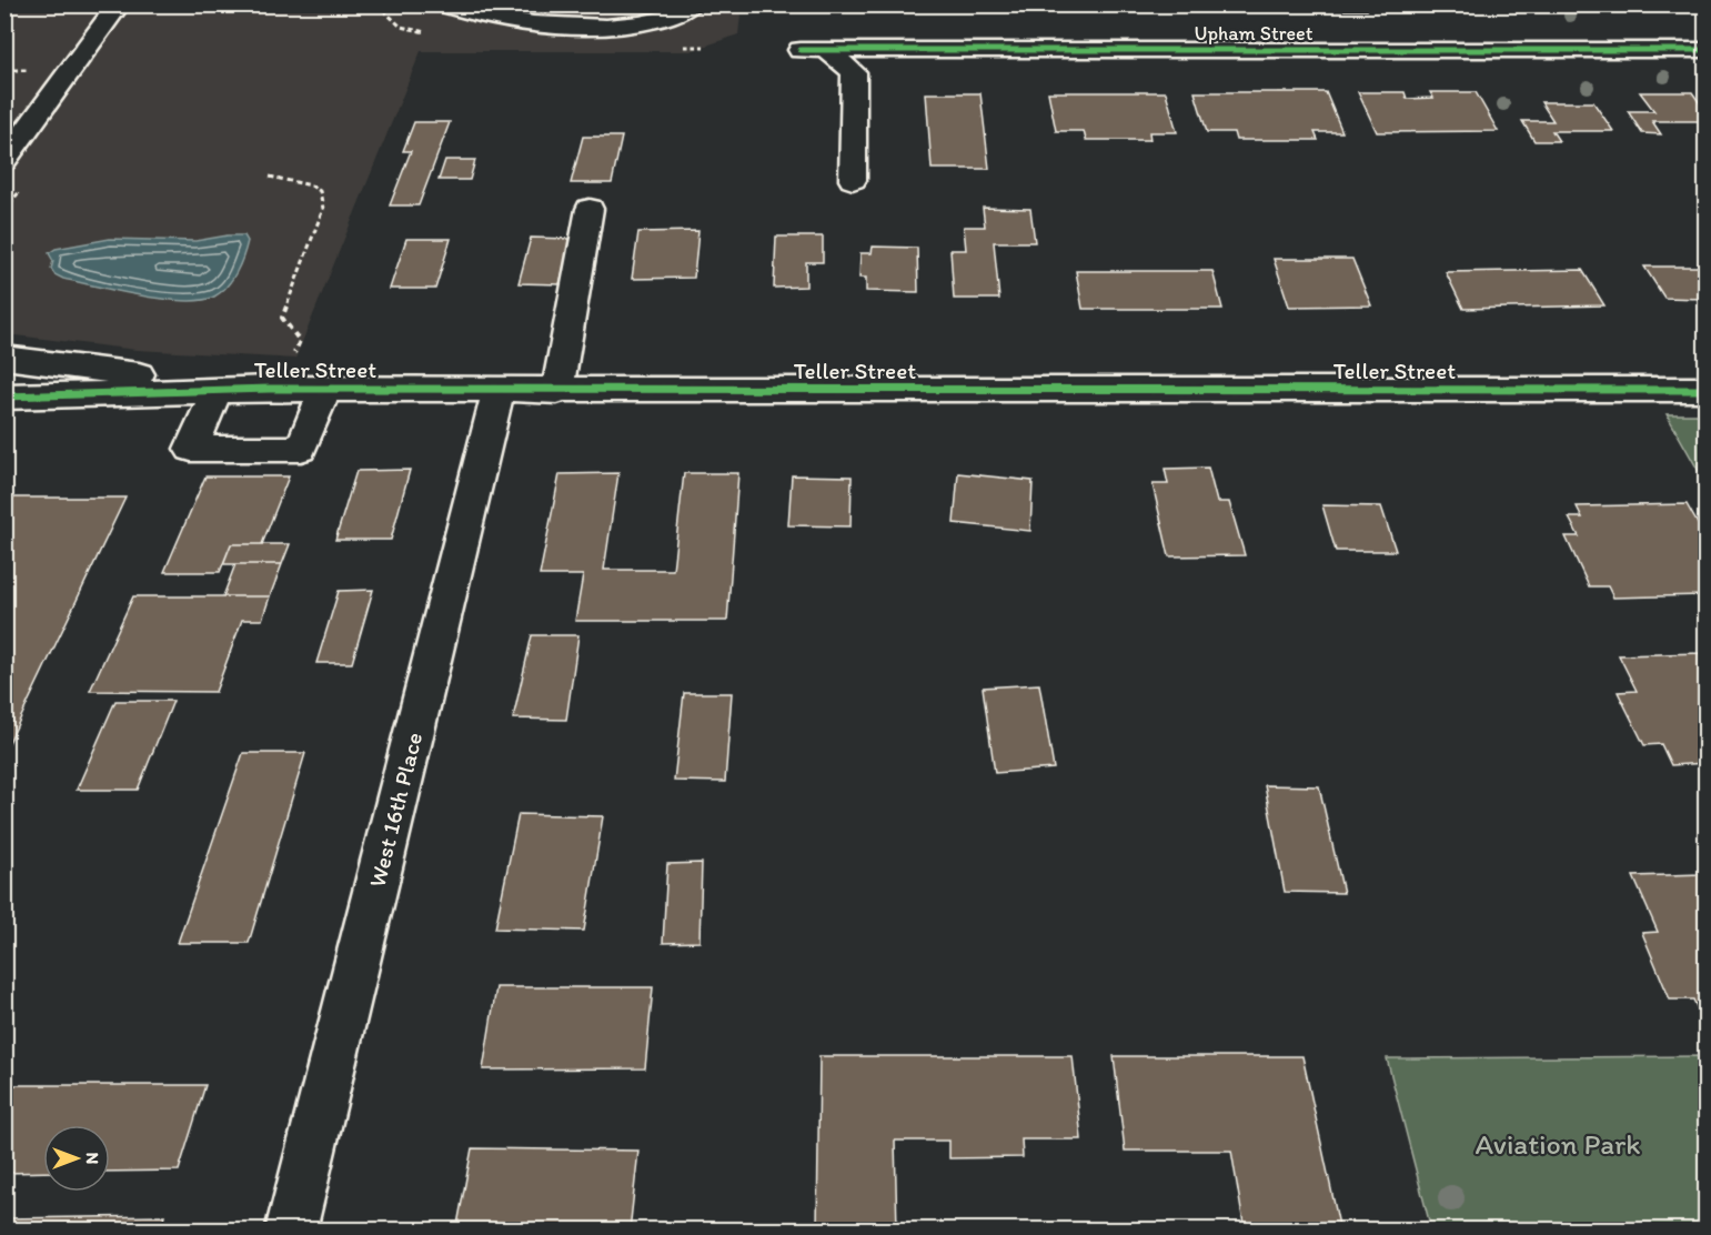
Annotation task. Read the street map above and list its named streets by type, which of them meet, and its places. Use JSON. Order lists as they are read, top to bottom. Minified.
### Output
{"streets":{"street":["Upham Street","Teller Street","West 16th Place"]},"crossings":[["Teller Street","West 16th Place"]],"parks":["Aviation Park"],"north":"right"}
